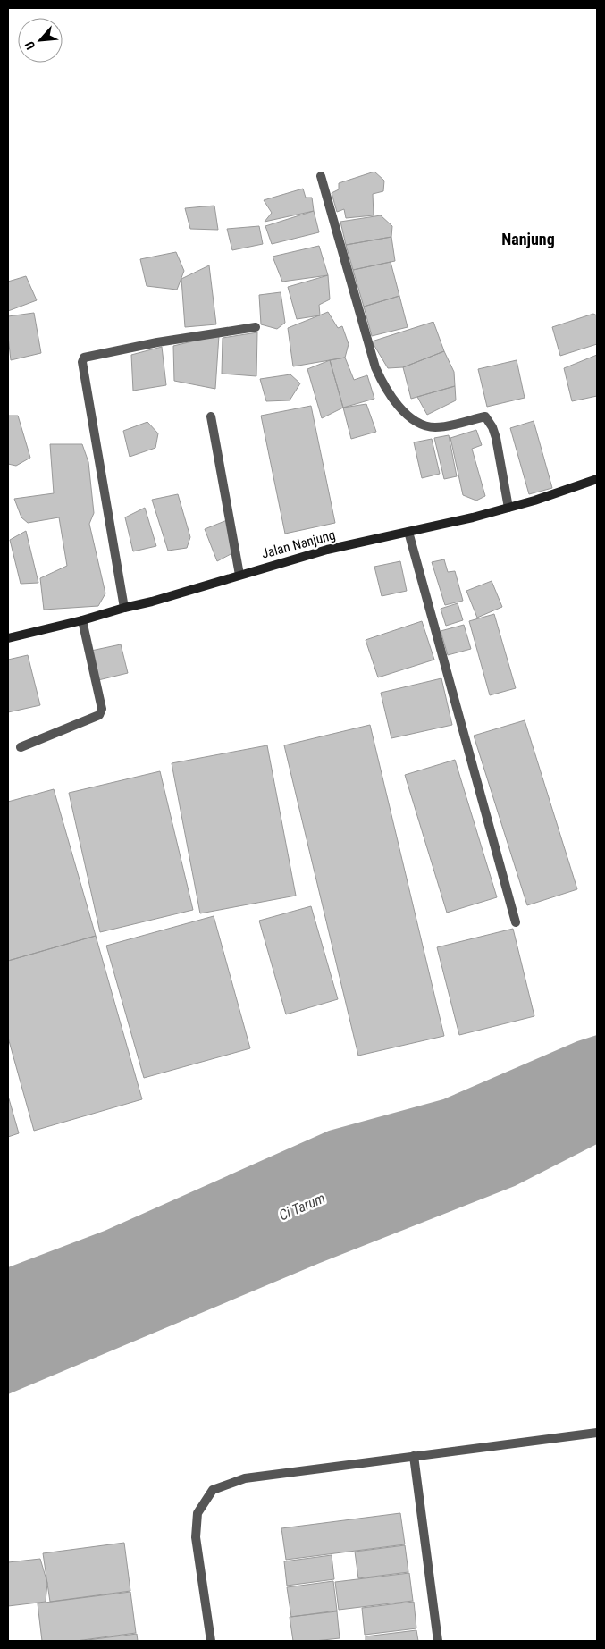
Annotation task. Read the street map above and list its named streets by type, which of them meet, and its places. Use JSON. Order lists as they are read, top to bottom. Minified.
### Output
{"streets":{"main road":["Jalan Nanjung"]},"districts":["Nanjung"],"water":["Ci Tarum"],"north":"bottom left"}
